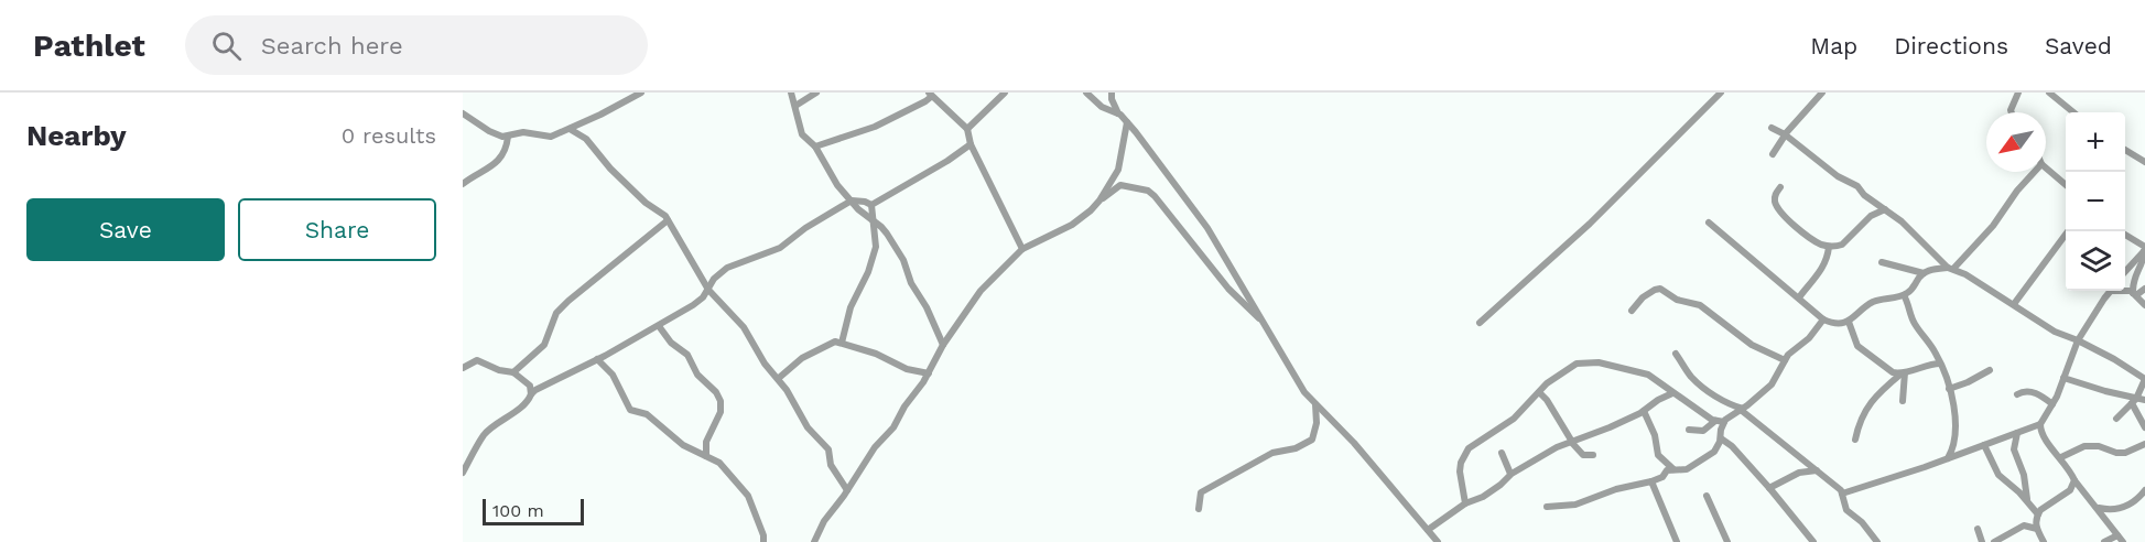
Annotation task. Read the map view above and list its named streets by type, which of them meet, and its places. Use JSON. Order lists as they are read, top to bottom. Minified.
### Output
{"scale_bar":"100 m","north":"bottom left","page":{"header":"Pathlet","search":"Search here","nav":["Map","Directions","Saved"],"heading":["Nearby","0 results"],"map_buttons":["+","−"],"buttons":["Save","Share"],"scale":"100 m"}}
